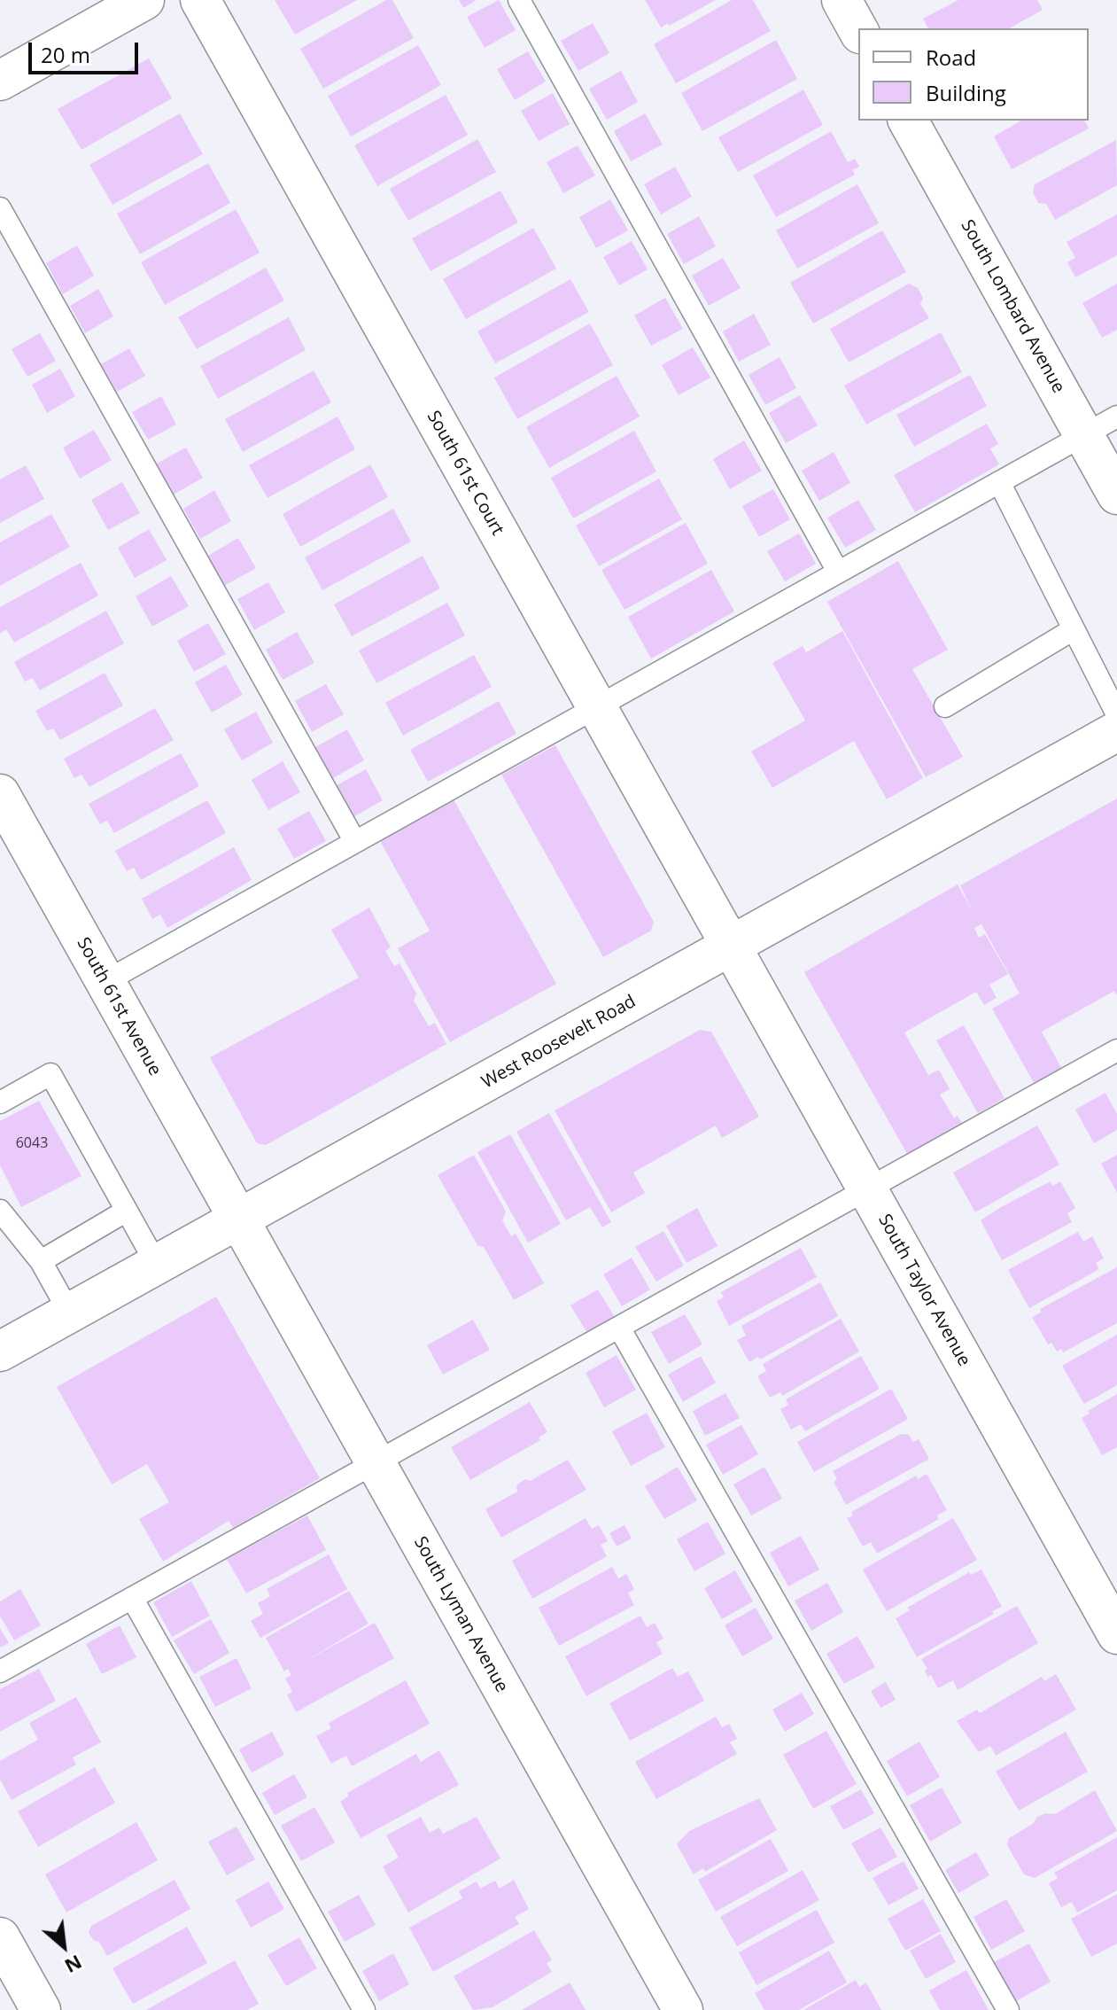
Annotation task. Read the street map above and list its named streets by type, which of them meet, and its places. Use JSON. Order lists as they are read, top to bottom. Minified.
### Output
{"streets":{"street":["South Lombard Avenue","South 61st Court","South 61st Avenue","West Roosevelt Road","South Taylor Avenue","South Lyman Avenue"]},"crossings":[["South 61st Court","West Roosevelt Road"],["South 61st Court","South Taylor Avenue"],["South 61st Avenue","West Roosevelt Road"],["South 61st Avenue","South Lyman Avenue"],["West Roosevelt Road","South Taylor Avenue"],["West Roosevelt Road","South Lyman Avenue"]],"house_numbers":["6043"],"legend":["Road","Building"],"scale_bar":"20 m","north":"bottom right"}
